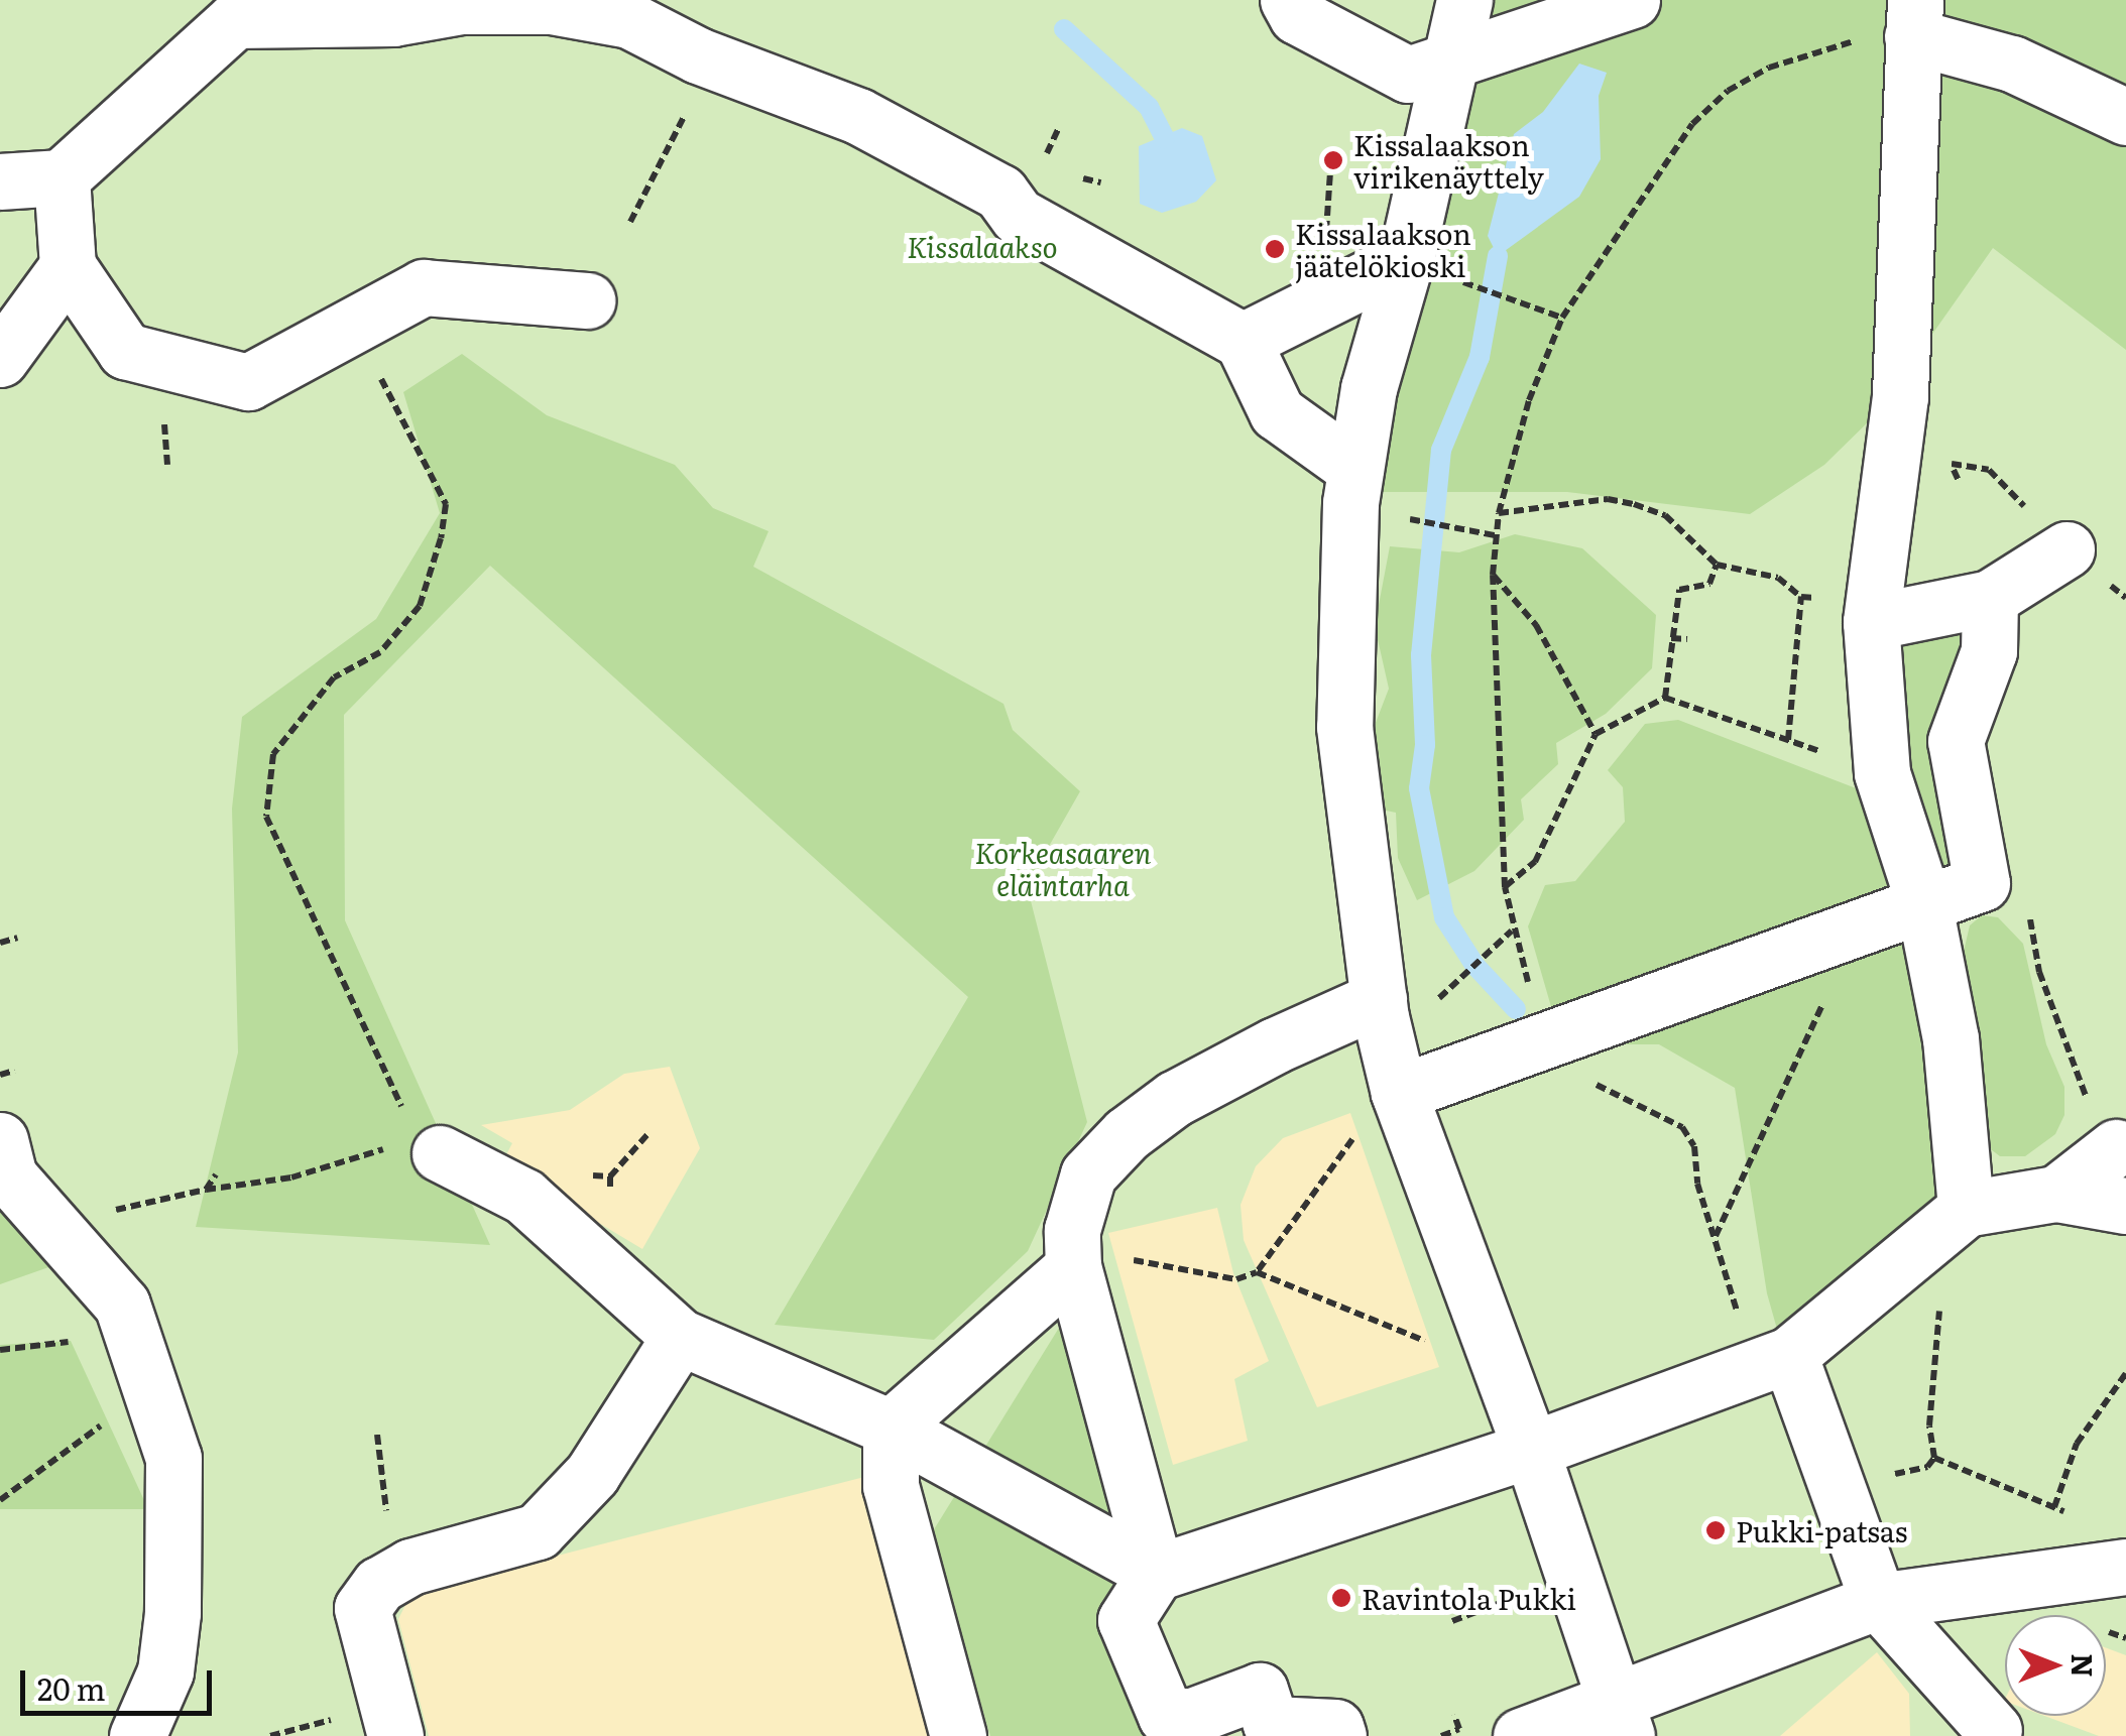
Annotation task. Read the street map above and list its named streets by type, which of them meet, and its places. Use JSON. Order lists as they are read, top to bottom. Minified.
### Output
{"parks":["Kissalaakso","Korkeasaaren eläintarha"],"places":["Kissalaakson virikenäyttely","Kissalaakson jäätelökioski","Pukki-patsas","Ravintola Pukki"],"scale_bar":"20 m","north":"right"}
